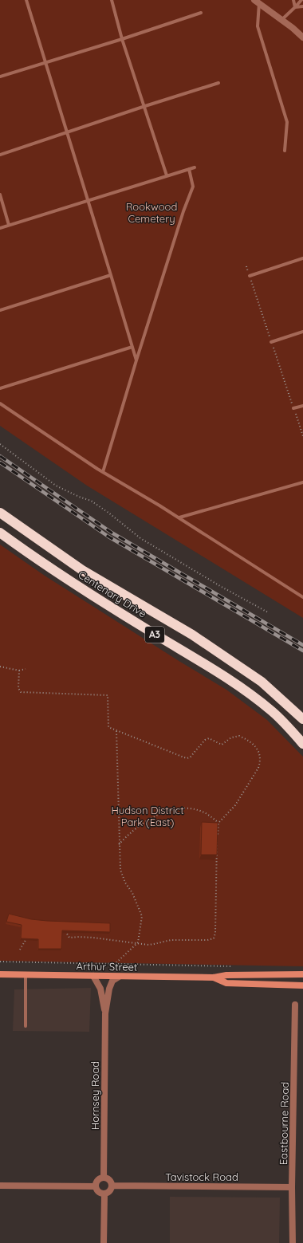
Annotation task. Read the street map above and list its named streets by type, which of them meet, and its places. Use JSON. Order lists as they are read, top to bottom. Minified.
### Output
{"streets":{"highway":["Centenary Drive","A3"],"main road":["Arthur Street"],"street":["Hornsey Road","Eastbourne Road","Tavistock Road"]},"crossings":[["Arthur Street","Hornsey Road"],["Hornsey Road","Tavistock Road"],["Eastbourne Road","Tavistock Road"]],"parks":["Rookwood Cemetery","Hudson District Park (East)"]}
